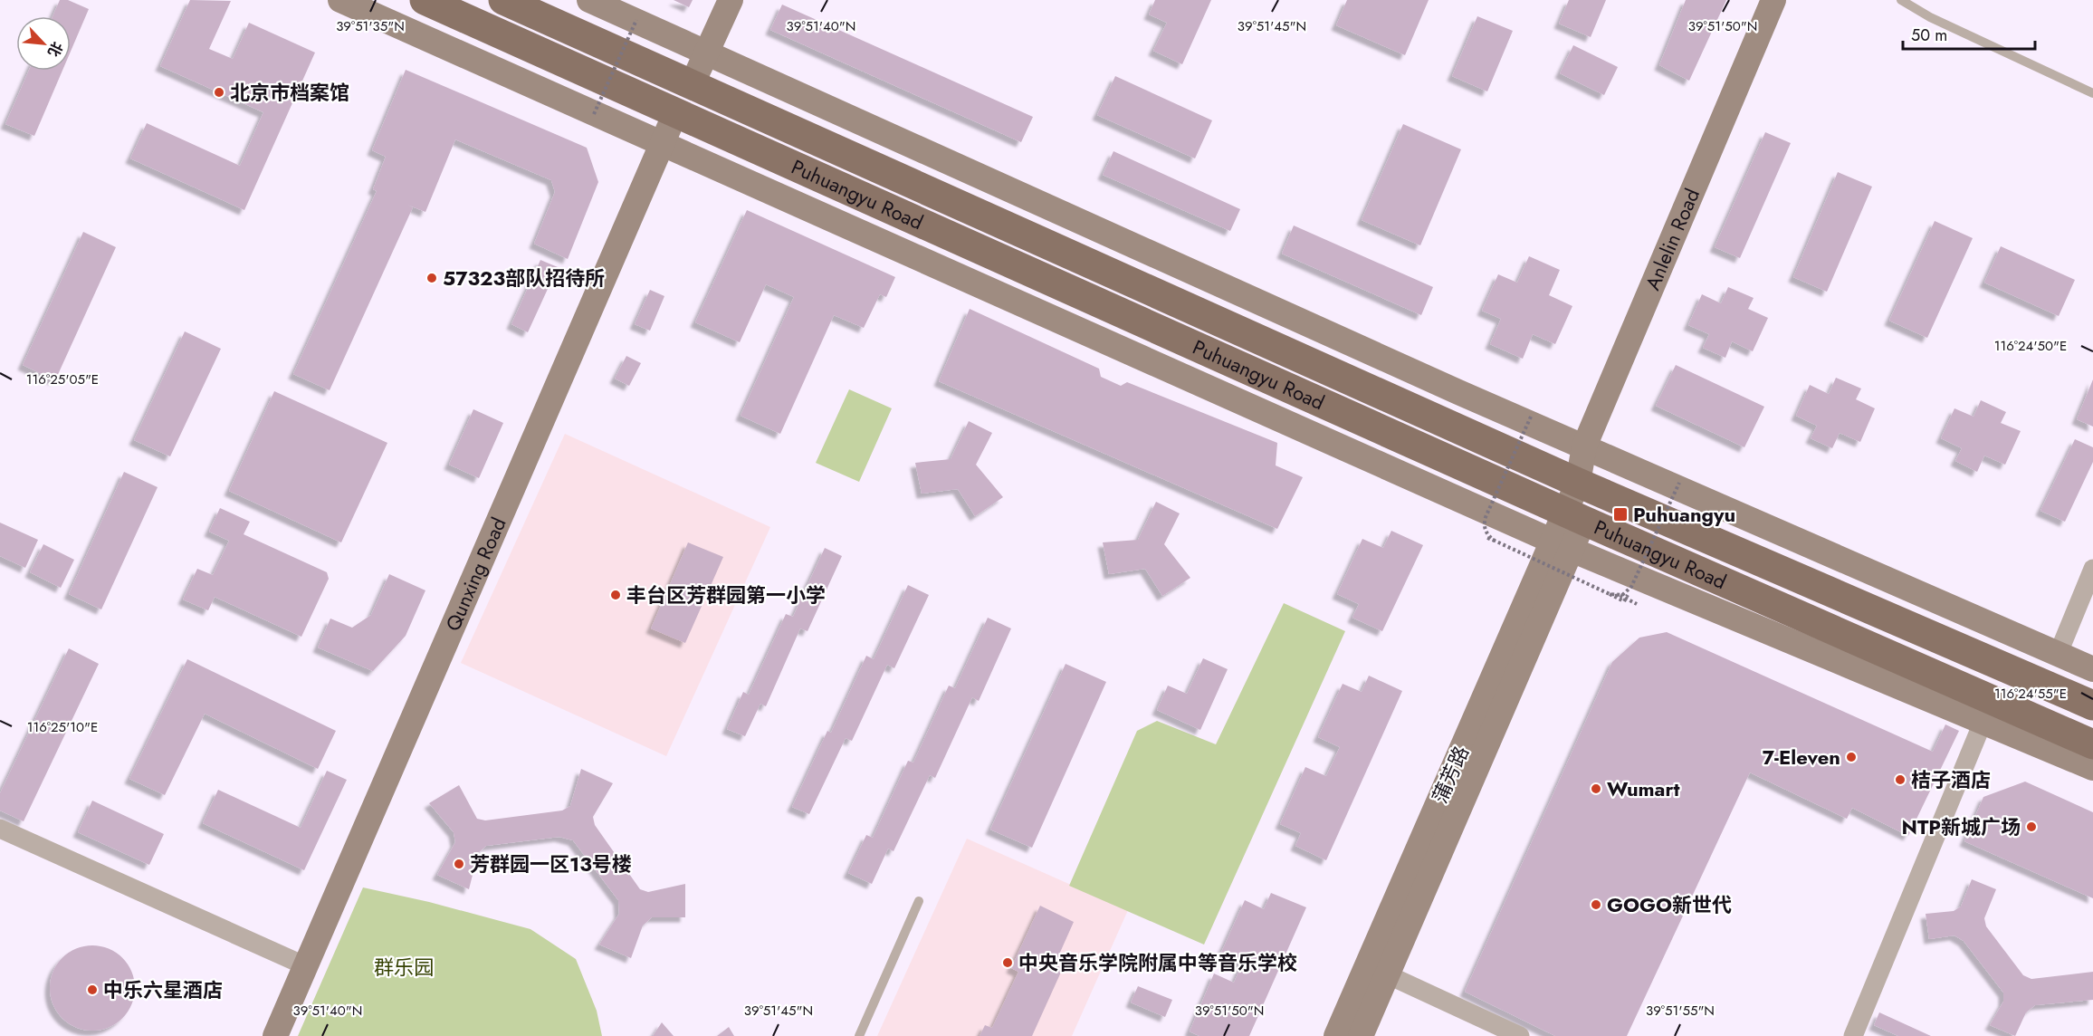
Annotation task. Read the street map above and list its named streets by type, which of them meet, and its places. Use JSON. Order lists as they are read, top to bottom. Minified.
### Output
{"streets":{"main road":["Puhuangyu Road"],"street":["Anlelin Road","Qunxing Road","蒲芳路"]},"crossings":[["Puhuangyu Road","Anlelin Road"],["Puhuangyu Road","Qunxing Road"],["Puhuangyu Road","蒲芳路"],["Anlelin Road","蒲芳路"]],"parks":["群乐园"],"places":{"other":["北京市档案馆","57323部队招待所","丰台区芳群园第一小学","7-Eleven","桔子酒店","Wumart","NTP新城广场","芳群园一区13号楼","GOGO新世代","中央音乐学院附属中等音乐学校","中乐六星酒店"],"transit":["Puhuangyu"]},"scale_bar":"50 m","north":"bottom right","coordinates":["39°51'35\"N","39°51'40\"N","39°51'45\"N","39°51'50\"N","116°24'50\"E","116°25'05\"E","116°24'55\"E","116°25'10\"E","39°51'55\"N"]}
